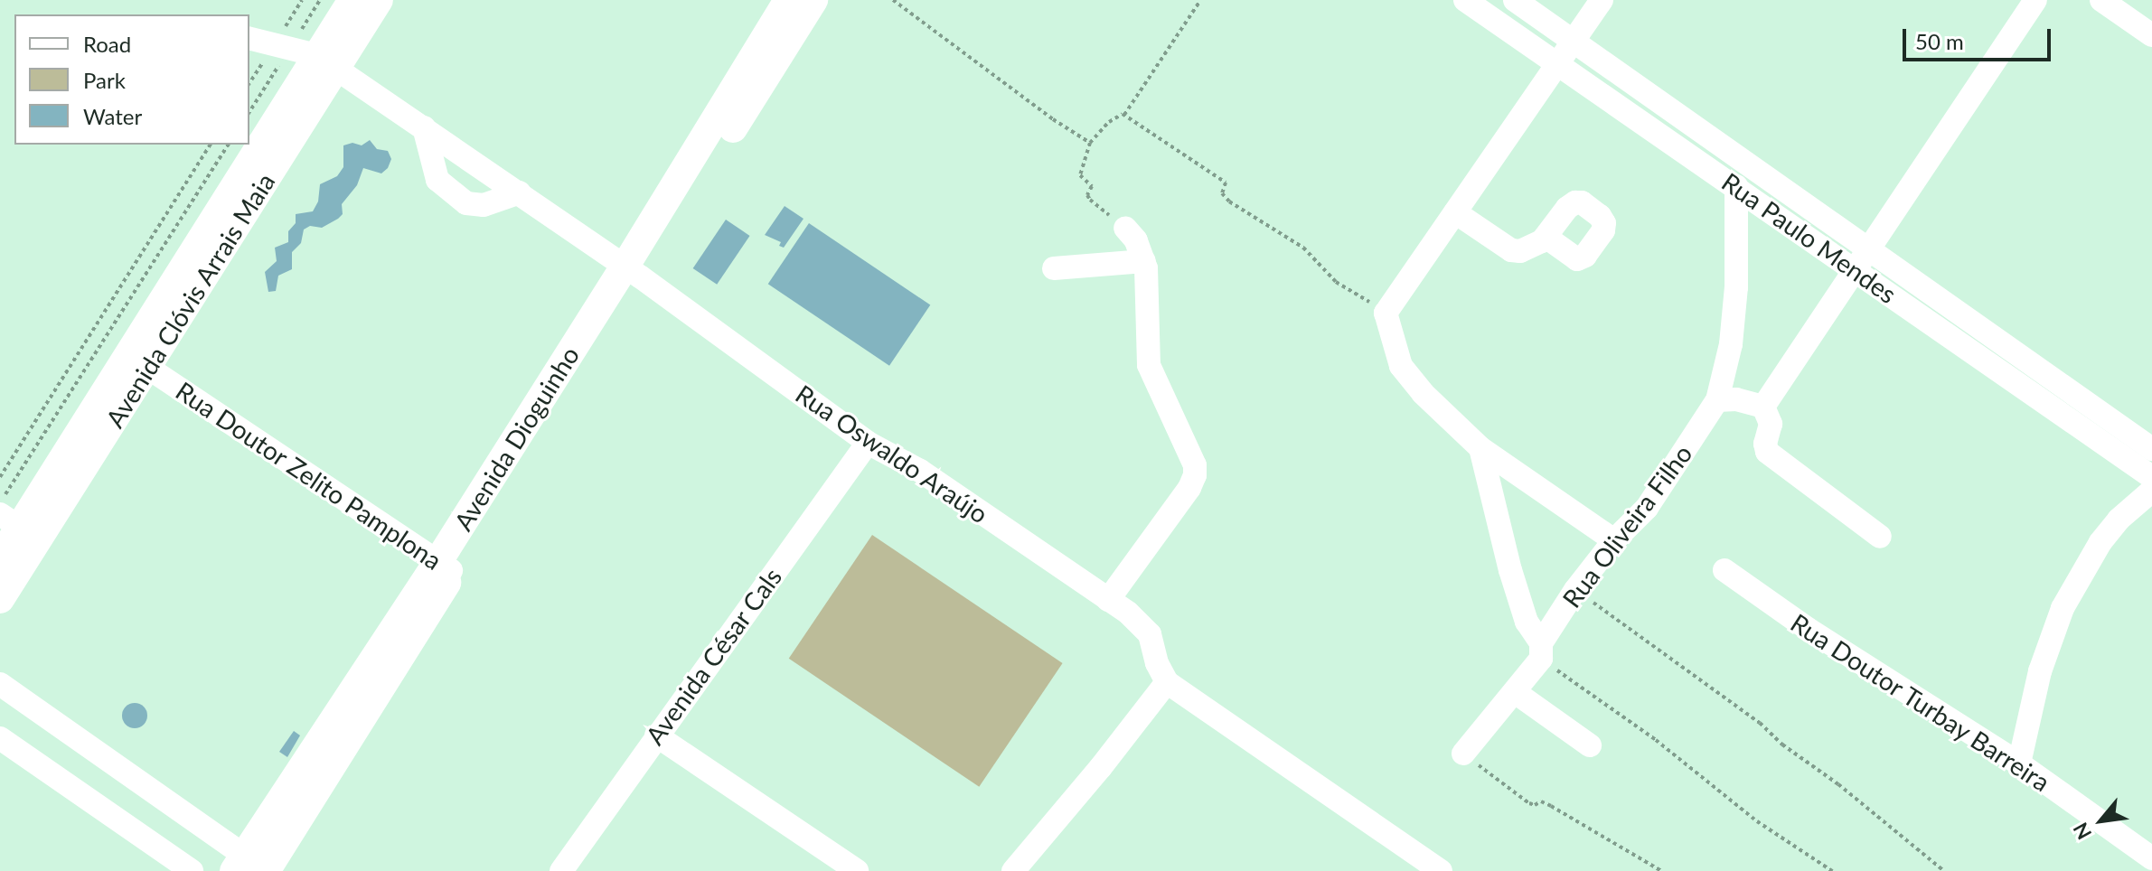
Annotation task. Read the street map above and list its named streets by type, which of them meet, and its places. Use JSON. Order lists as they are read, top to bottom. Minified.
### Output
{"streets":{"main road":["Avenida Clóvis Arrais Maia","Avenida Dioguinho"],"street":["Rua Paulo Mendes","Rua Oswaldo Araújo","Rua Doutor Zelito Pamplona","Rua Oliveira Filho","Avenida César Cals","Rua Doutor Turbay Barreira"]},"crossings":[["Rua Paulo Mendes","Rua Oliveira Filho"],["Avenida Clóvis Arrais Maia","Rua Oswaldo Araújo"],["Avenida Clóvis Arrais Maia","Rua Doutor Zelito Pamplona"],["Avenida Dioguinho","Rua Oswaldo Araújo"],["Avenida Dioguinho","Rua Doutor Zelito Pamplona"],["Rua Oswaldo Araújo","Avenida César Cals"]],"legend":["Road","Park","Water"],"scale_bar":"50 m","north":"bottom left"}
